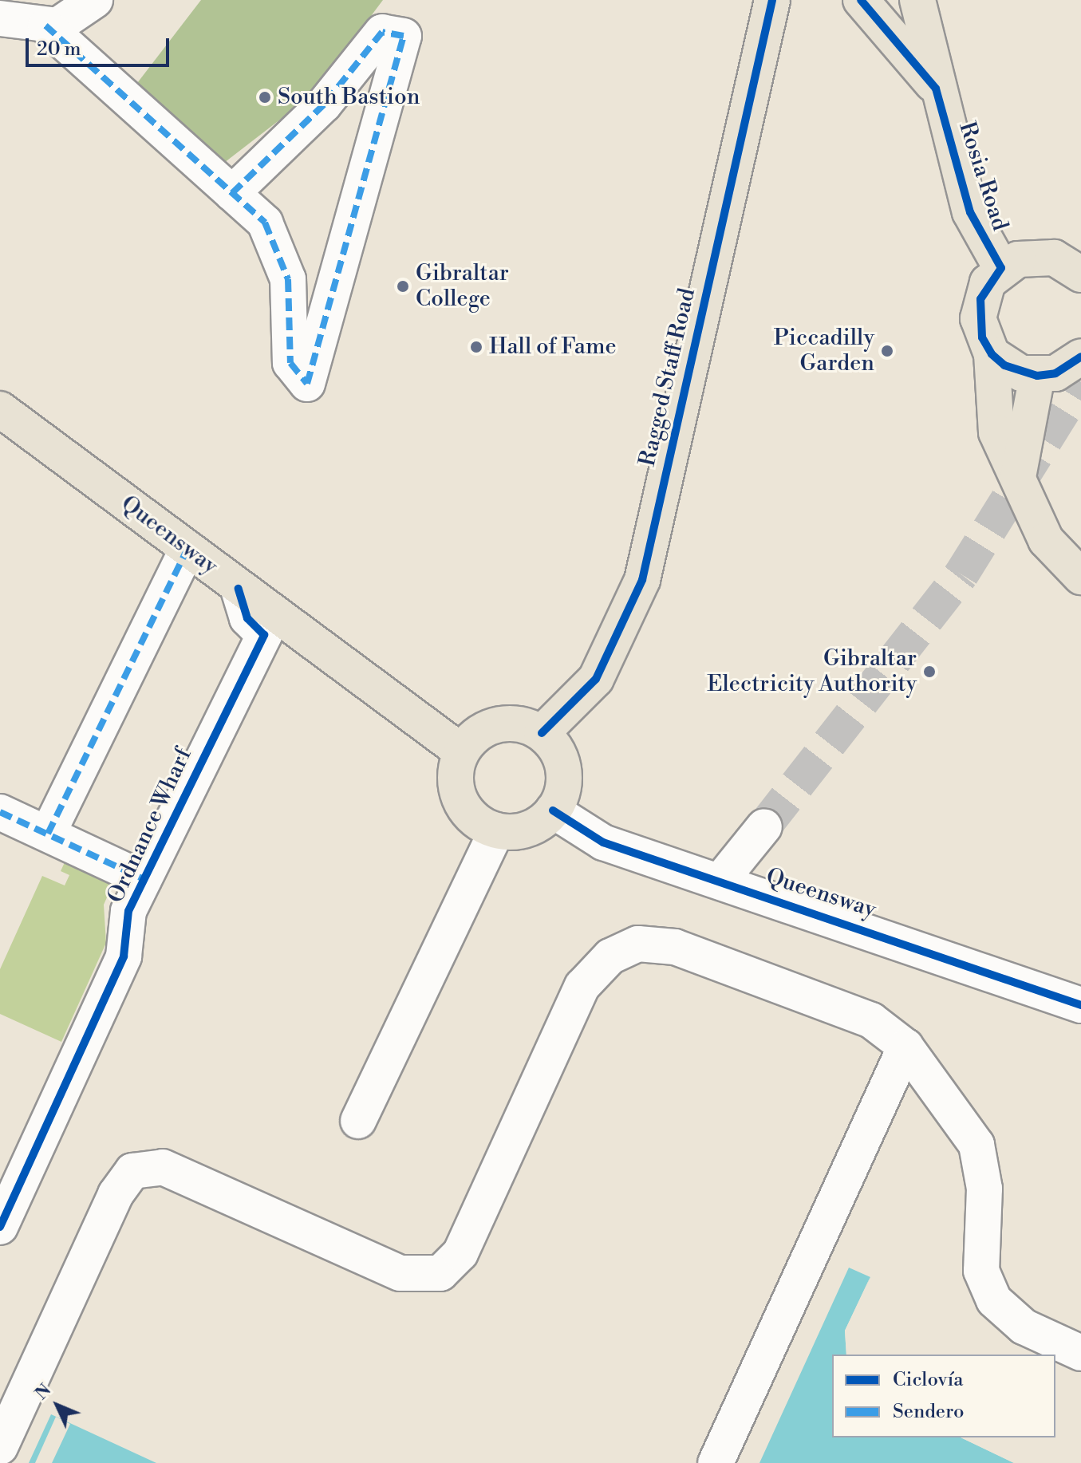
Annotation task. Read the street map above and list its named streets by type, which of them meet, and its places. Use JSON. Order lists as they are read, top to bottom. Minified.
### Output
{"streets":{"main road":["Rosia Road","Ragged Staff Road","Queensway"],"street":["Ordnance Wharf"]},"crossings":[["Ragged Staff Road","Queensway"],["Queensway","Ordnance Wharf"]],"places":["South Bastion","Gibraltar College","Hall of Fame","Piccadilly Garden","Gibraltar Electricity Authority"],"legend":["Ciclovía","Sendero"],"scale_bar":"20 m","north":"top left"}
